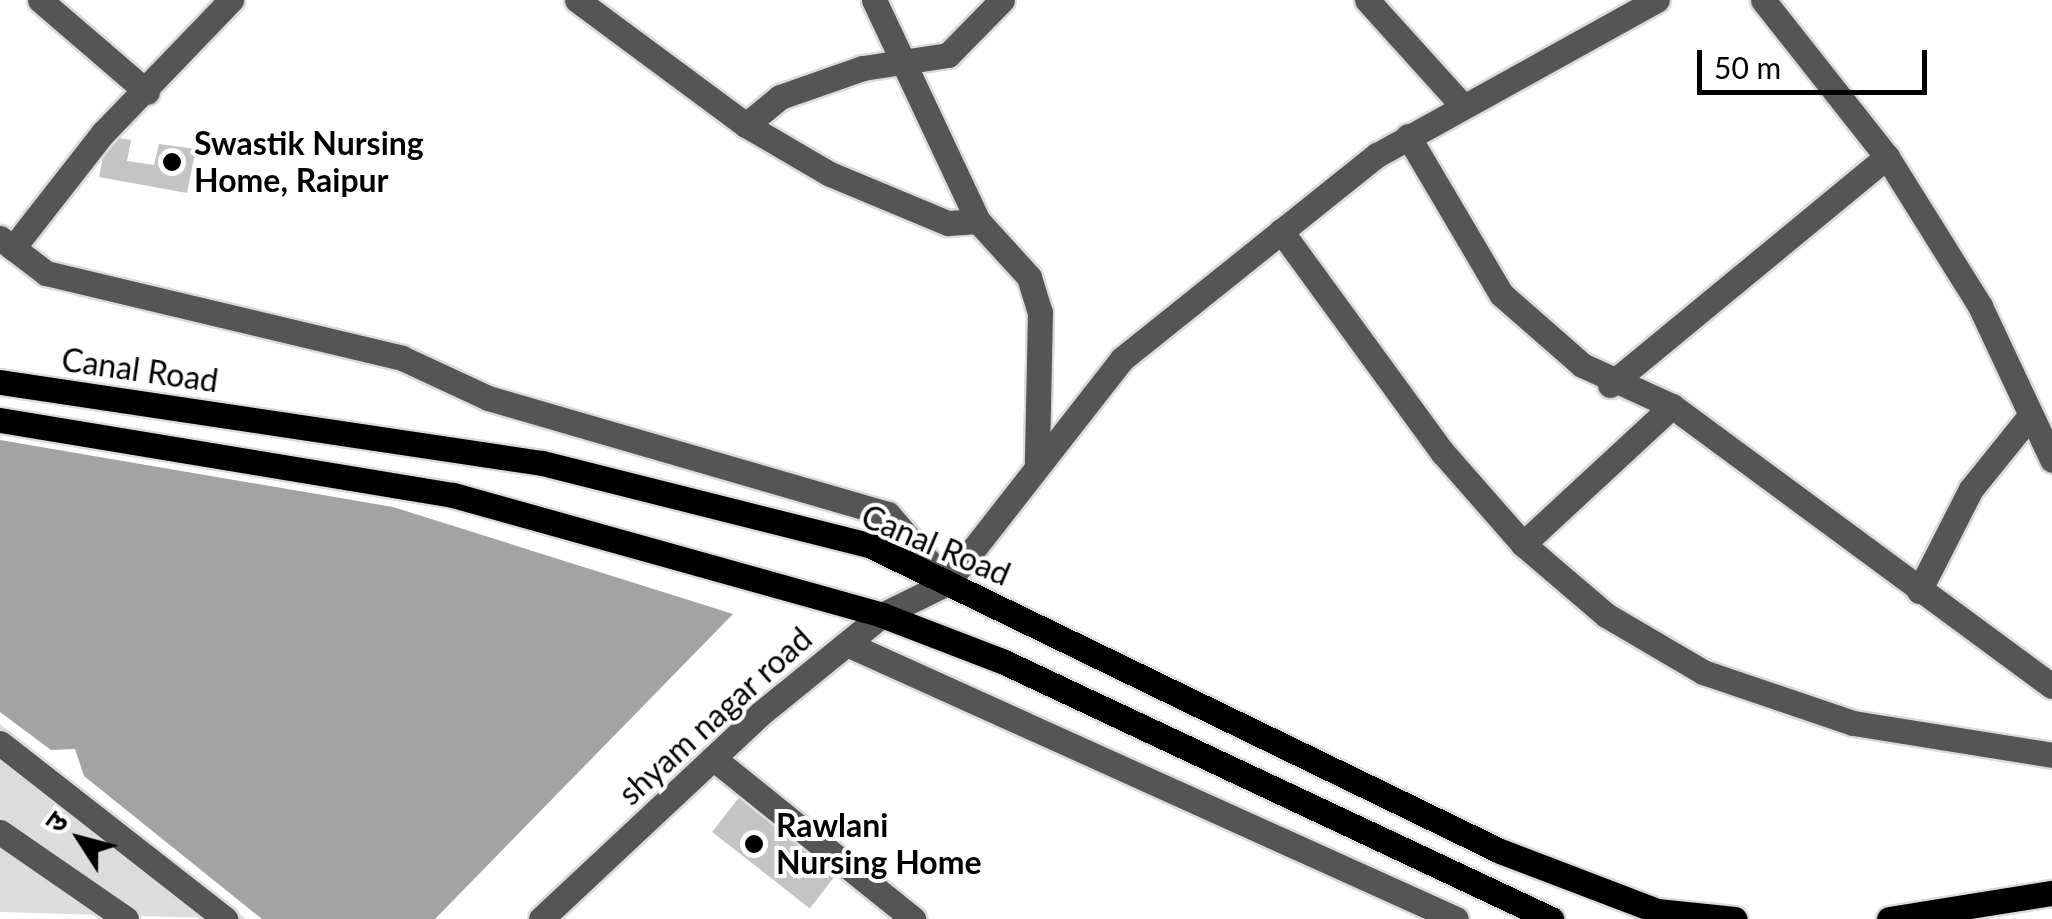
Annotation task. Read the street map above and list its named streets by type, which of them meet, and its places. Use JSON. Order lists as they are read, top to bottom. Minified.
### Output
{"streets":{"main road":["Canal Road"],"street":["shyam nagar road"]},"crossings":[["Canal Road","shyam nagar road"]],"places":["Swastik Nursing Home, Raipur","Rawlani Nursing Home"],"scale_bar":"50 m","north":"top left"}
